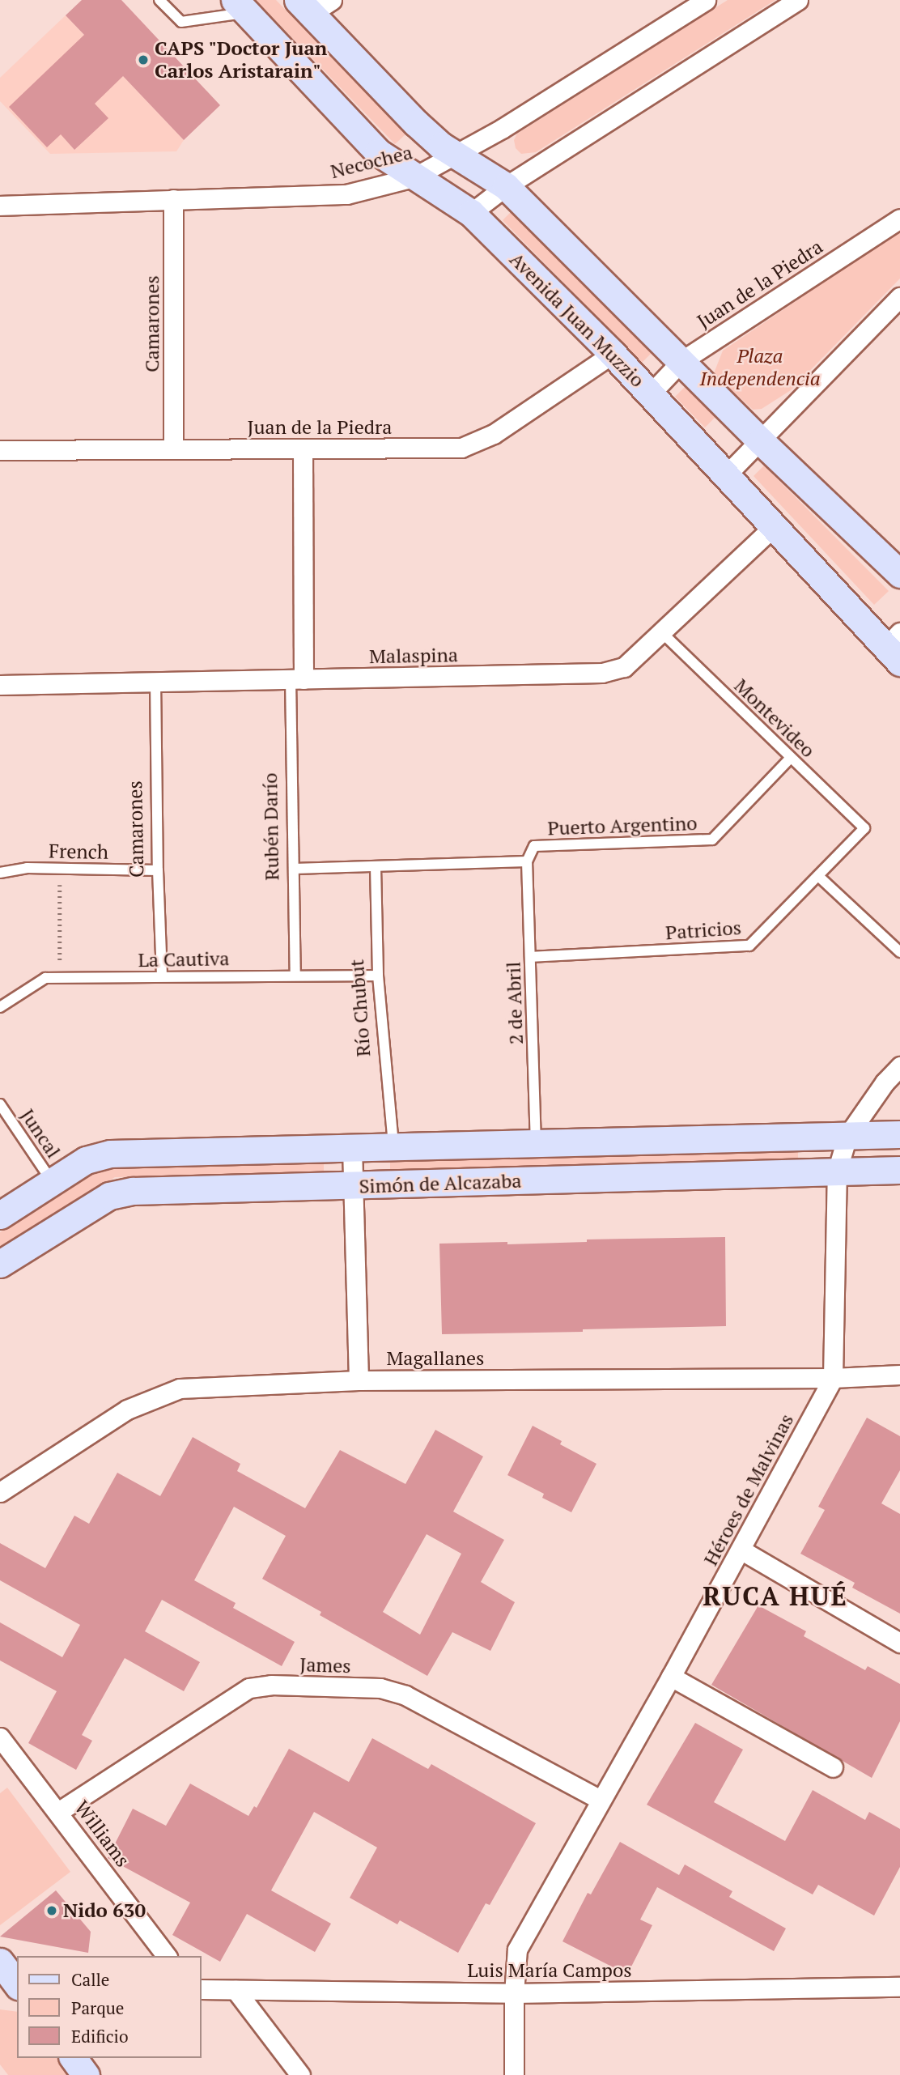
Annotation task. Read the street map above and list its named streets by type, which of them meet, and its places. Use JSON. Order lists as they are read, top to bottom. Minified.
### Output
{"streets":{"street":["Necochea","Juan de la Piedra","Avenida Juan Muzzio","Camarones","Malaspina","Rubén Darío","Simón de Alcazaba","Magallanes","Héroes de Malvinas","James","Williams","Luis María Campos"],"lane":["Montevideo","Puerto Argentino","French","Patricios","La Cautiva","2 de Abril","Río Chubut","Juncal"]},"crossings":[["Necochea","Avenida Juan Muzzio"],["Necochea","Camarones"],["Juan de la Piedra","Avenida Juan Muzzio"],["Juan de la Piedra","Camarones"],["Juan de la Piedra","Rubén Darío"],["Avenida Juan Muzzio","Malaspina"],["Camarones","Malaspina"],["Camarones","French"],["Camarones","La Cautiva"],["Malaspina","Montevideo"],["Malaspina","Rubén Darío"],["Montevideo","Puerto Argentino"],["Montevideo","Patricios"],["Puerto Argentino","Rubén Darío"],["Puerto Argentino","2 de Abril"],["Puerto Argentino","Río Chubut"],["Rubén Darío","La Cautiva"],["Patricios","2 de Abril"],["La Cautiva","Río Chubut"],["2 de Abril","Simón de Alcazaba"],["Río Chubut","Simón de Alcazaba"],["Juncal","Simón de Alcazaba"],["Simón de Alcazaba","Héroes de Malvinas"],["Magallanes","Héroes de Malvinas"],["Héroes de Malvinas","James"],["Héroes de Malvinas","Luis María Campos"],["James","Williams"]],"districts":["RUCA HUÉ"],"parks":["Plaza Independencia"],"places":["CAPS \"Doctor Juan Carlos Aristarain\"","Nido 630"],"legend":["Calle","Parque","Edificio"]}
